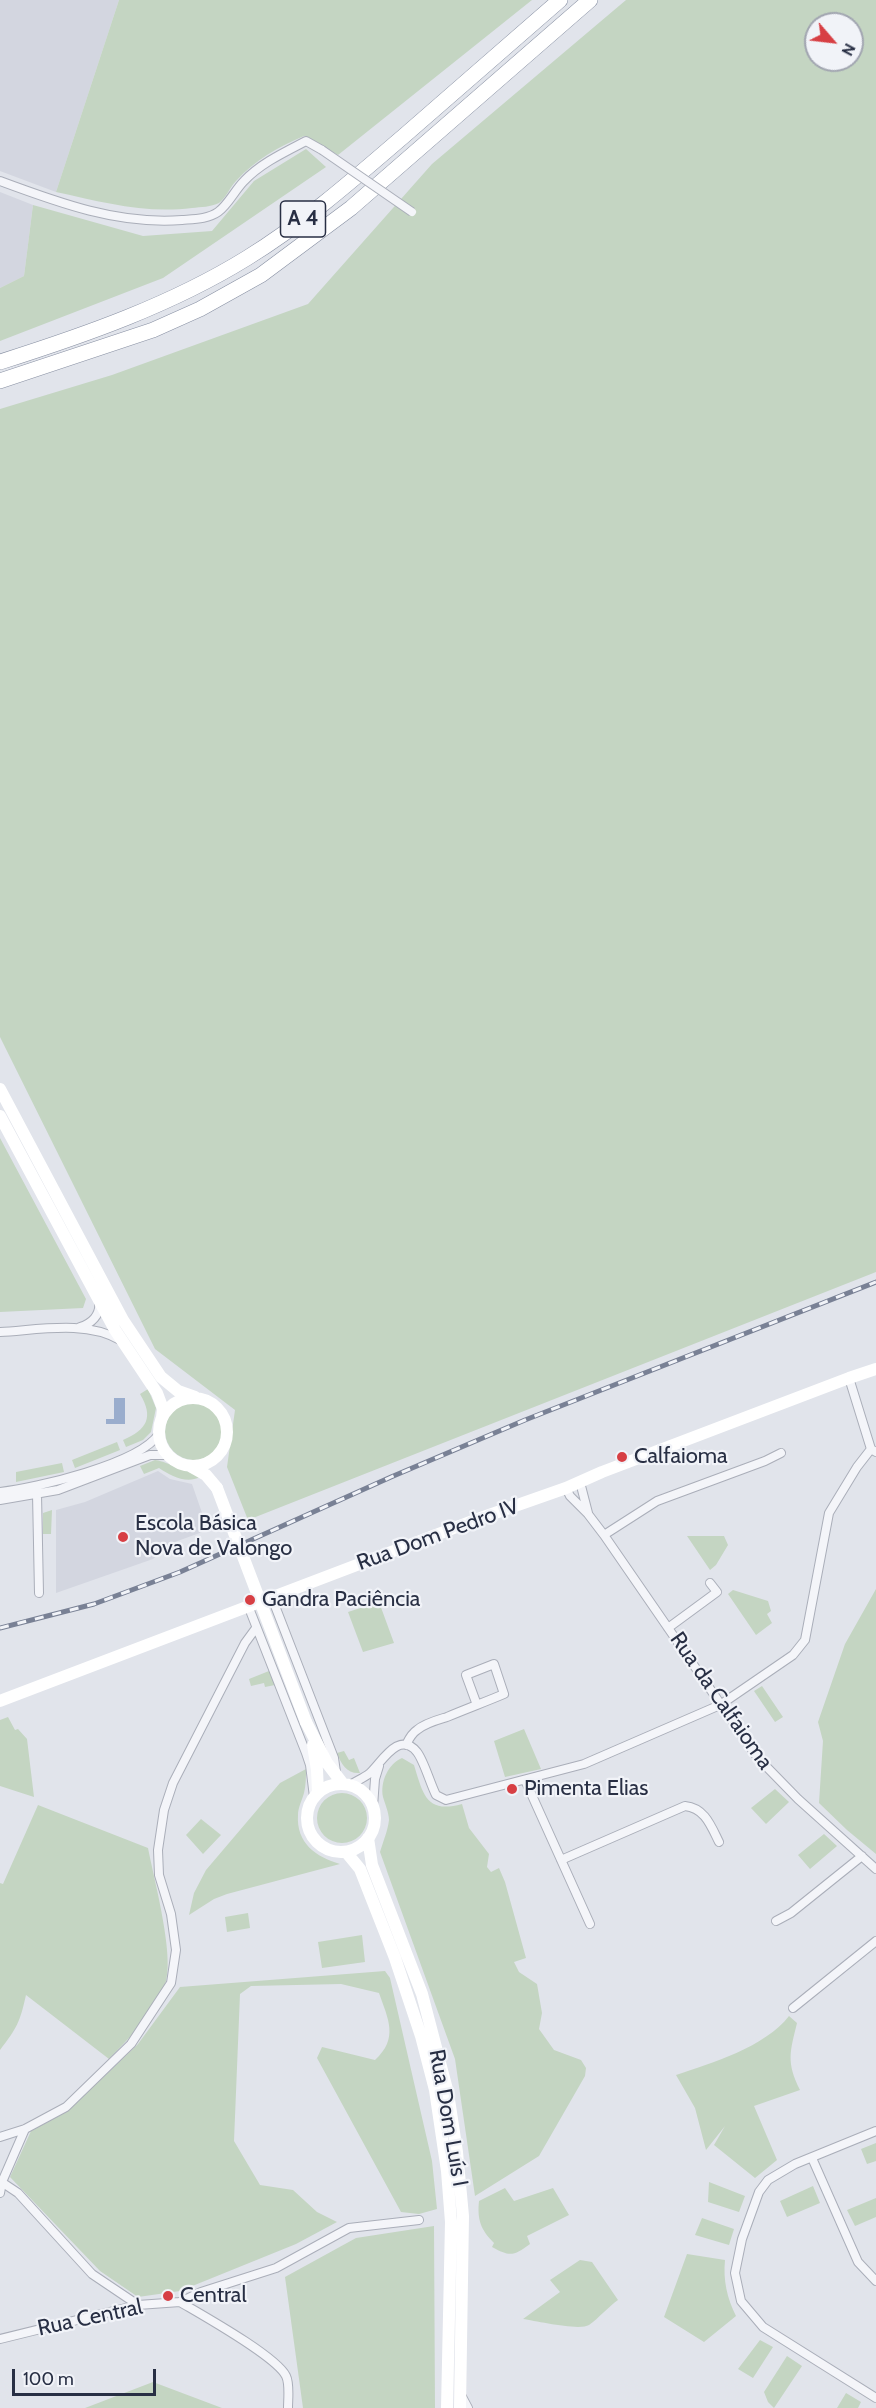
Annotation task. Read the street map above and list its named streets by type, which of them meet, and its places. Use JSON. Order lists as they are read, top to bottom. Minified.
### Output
{"streets":{"highway":["A 4"],"main road":["Rua Dom Pedro IV","Rua Dom Luís I"],"street":["Rua da Calfaioma","Rua Central"]},"crossings":[["Rua Dom Pedro IV","Rua da Calfaioma"]],"places":["Calfaioma","Escola Básica Nova de Valongo","Gandra Paciência","Pimenta Elias","Central"],"scale_bar":"100 m","north":"bottom right"}
